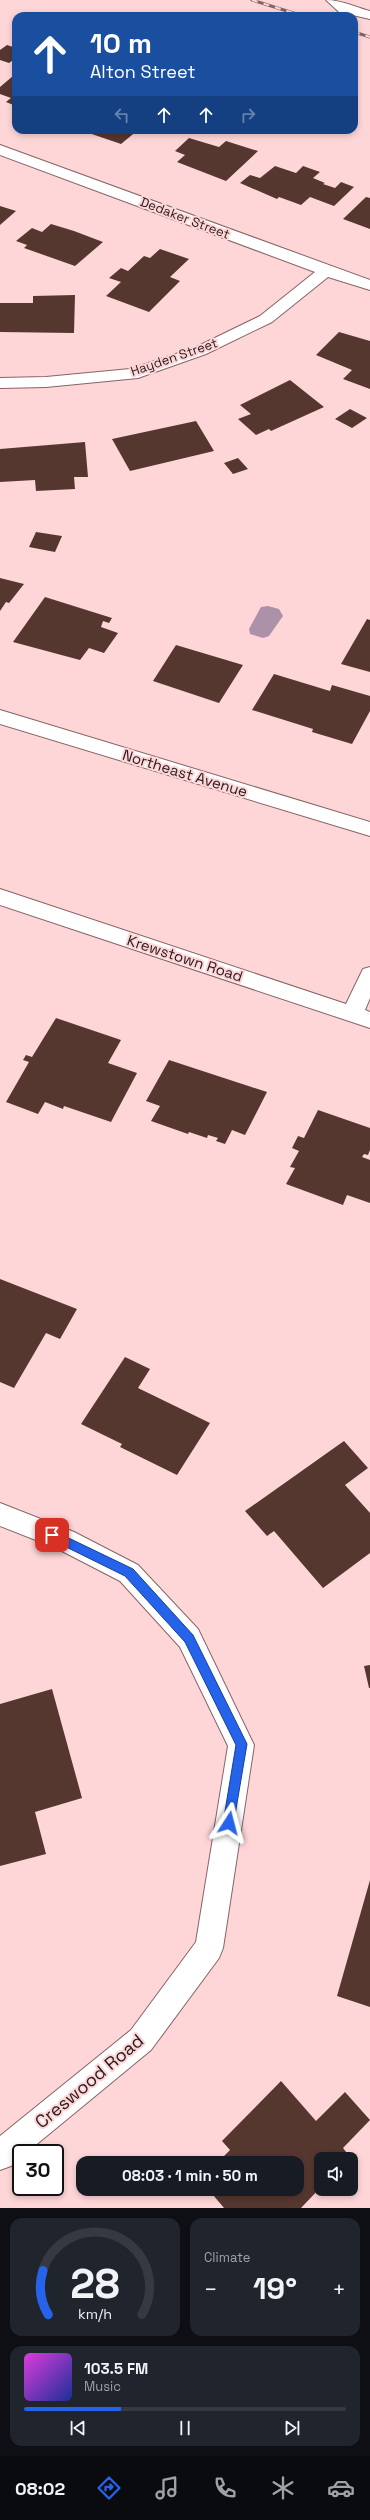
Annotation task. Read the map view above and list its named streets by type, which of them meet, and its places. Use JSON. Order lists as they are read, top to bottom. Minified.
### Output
{"streets":{"street":["Dedaker Street","Hayden Street","Northeast Avenue","Krewstown Road","Creswood Road"]},"crossings":[["Dedaker Street","Hayden Street"]],"page":{"turn":["10 m","Alton Street"],"limit":"30","trip":"08:03 · 1 min · 50 m","tile":"Climate","heat":["−","19°","+"],"song":["103.5 FM","Music"],"tabs":"08:02","gauge":["28","km/h"]}}
